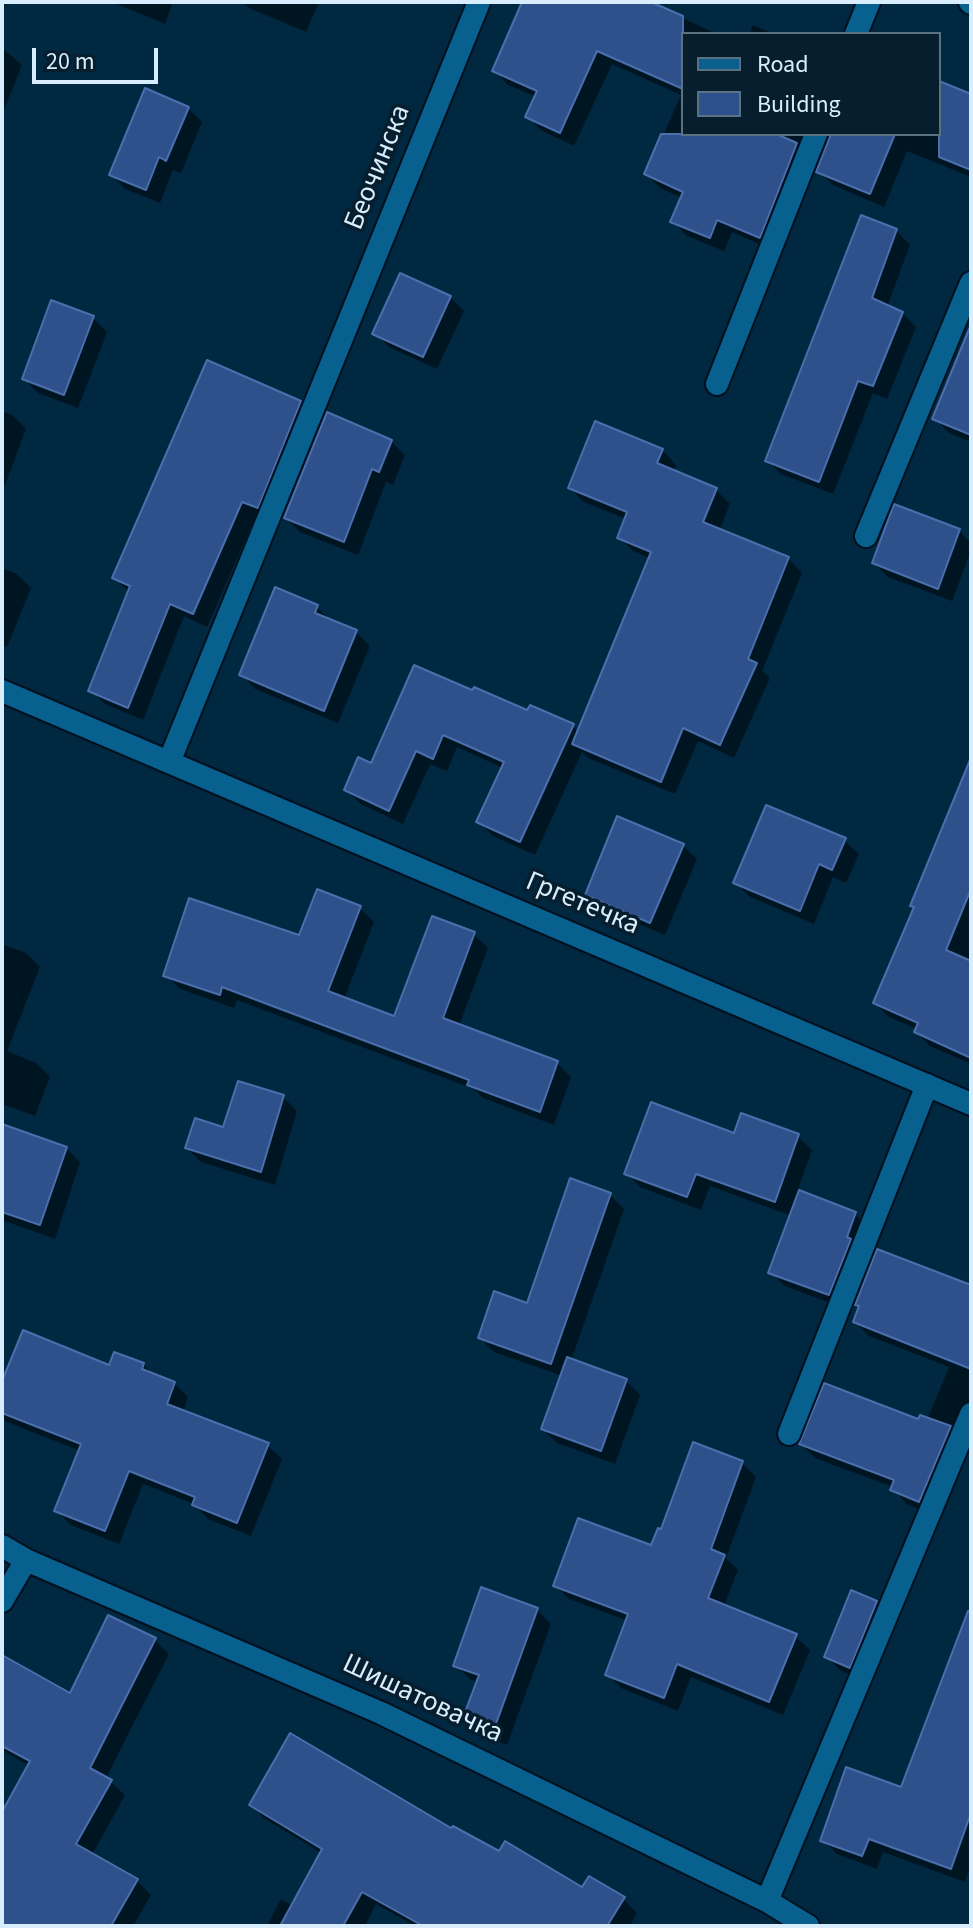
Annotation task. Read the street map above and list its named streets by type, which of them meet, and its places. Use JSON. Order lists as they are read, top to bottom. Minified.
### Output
{"streets":{"street":["Беочинска","Гргетечка","Шишатовачка"]},"crossings":[["Беочинска","Гргетечка"]],"legend":["Road","Building"],"scale_bar":"20 m"}
